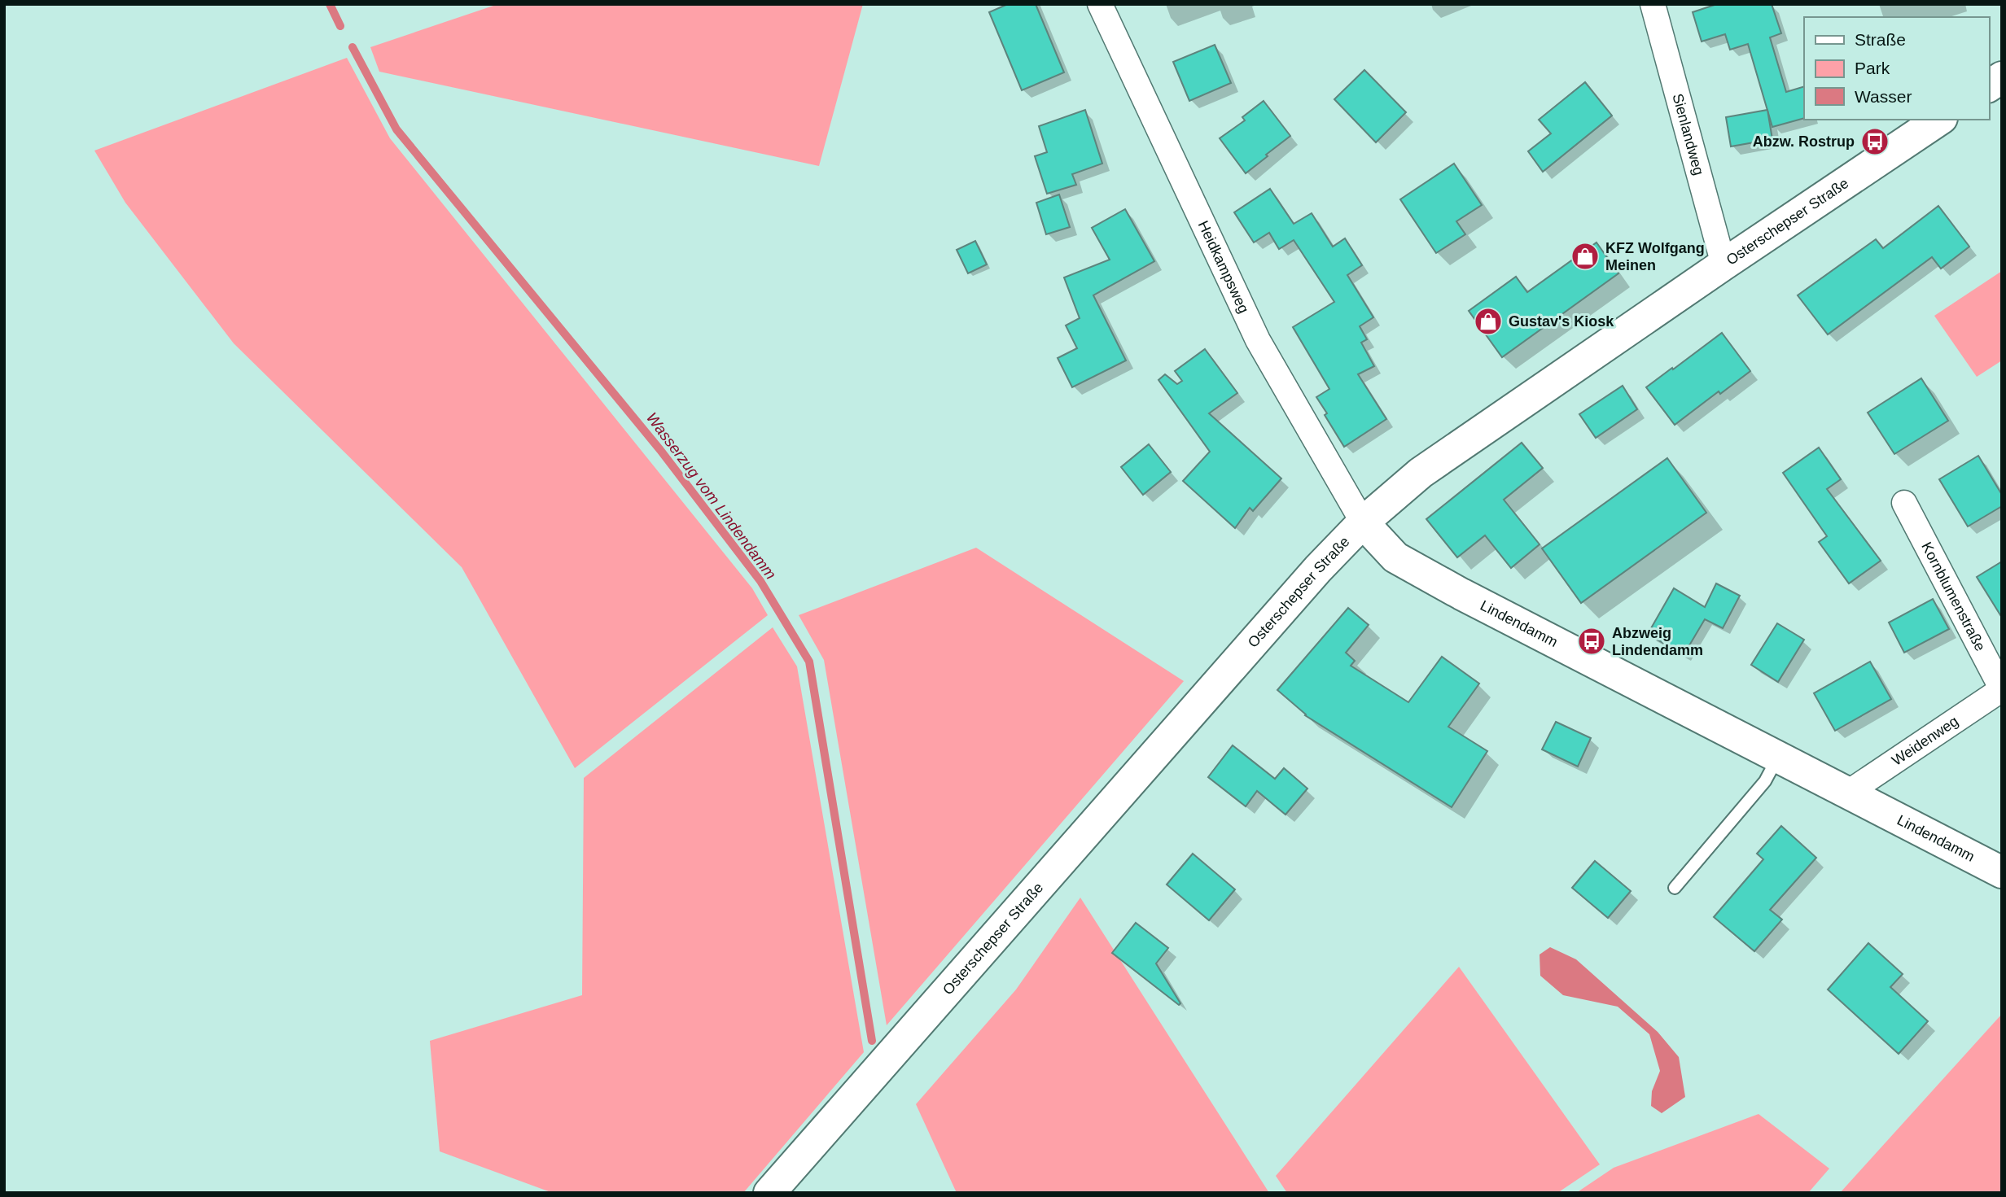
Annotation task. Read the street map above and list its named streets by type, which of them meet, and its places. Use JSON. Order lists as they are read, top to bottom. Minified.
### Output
{"streets":{"main road":["Osterschepser Straße","Lindendamm"],"street":["Sienlandweg","Heidkampsweg","Kornblumenstraße","Weidenweg"]},"crossings":[["Sienlandweg","Osterschepser Straße"],["Osterschepser Straße","Heidkampsweg"],["Osterschepser Straße","Lindendamm"],["Heidkampsweg","Lindendamm"],["Kornblumenstraße","Weidenweg"],["Lindendamm","Weidenweg"]],"water":["Wasserzug vom Lindendamm"],"places":{"bus stop":["Abzw. Rostrup","Abzweig Lindendamm"],"shop":["KFZ Wolfgang Meinen","Gustav's Kiosk"]},"legend":["Straße","Park","Wasser"]}
